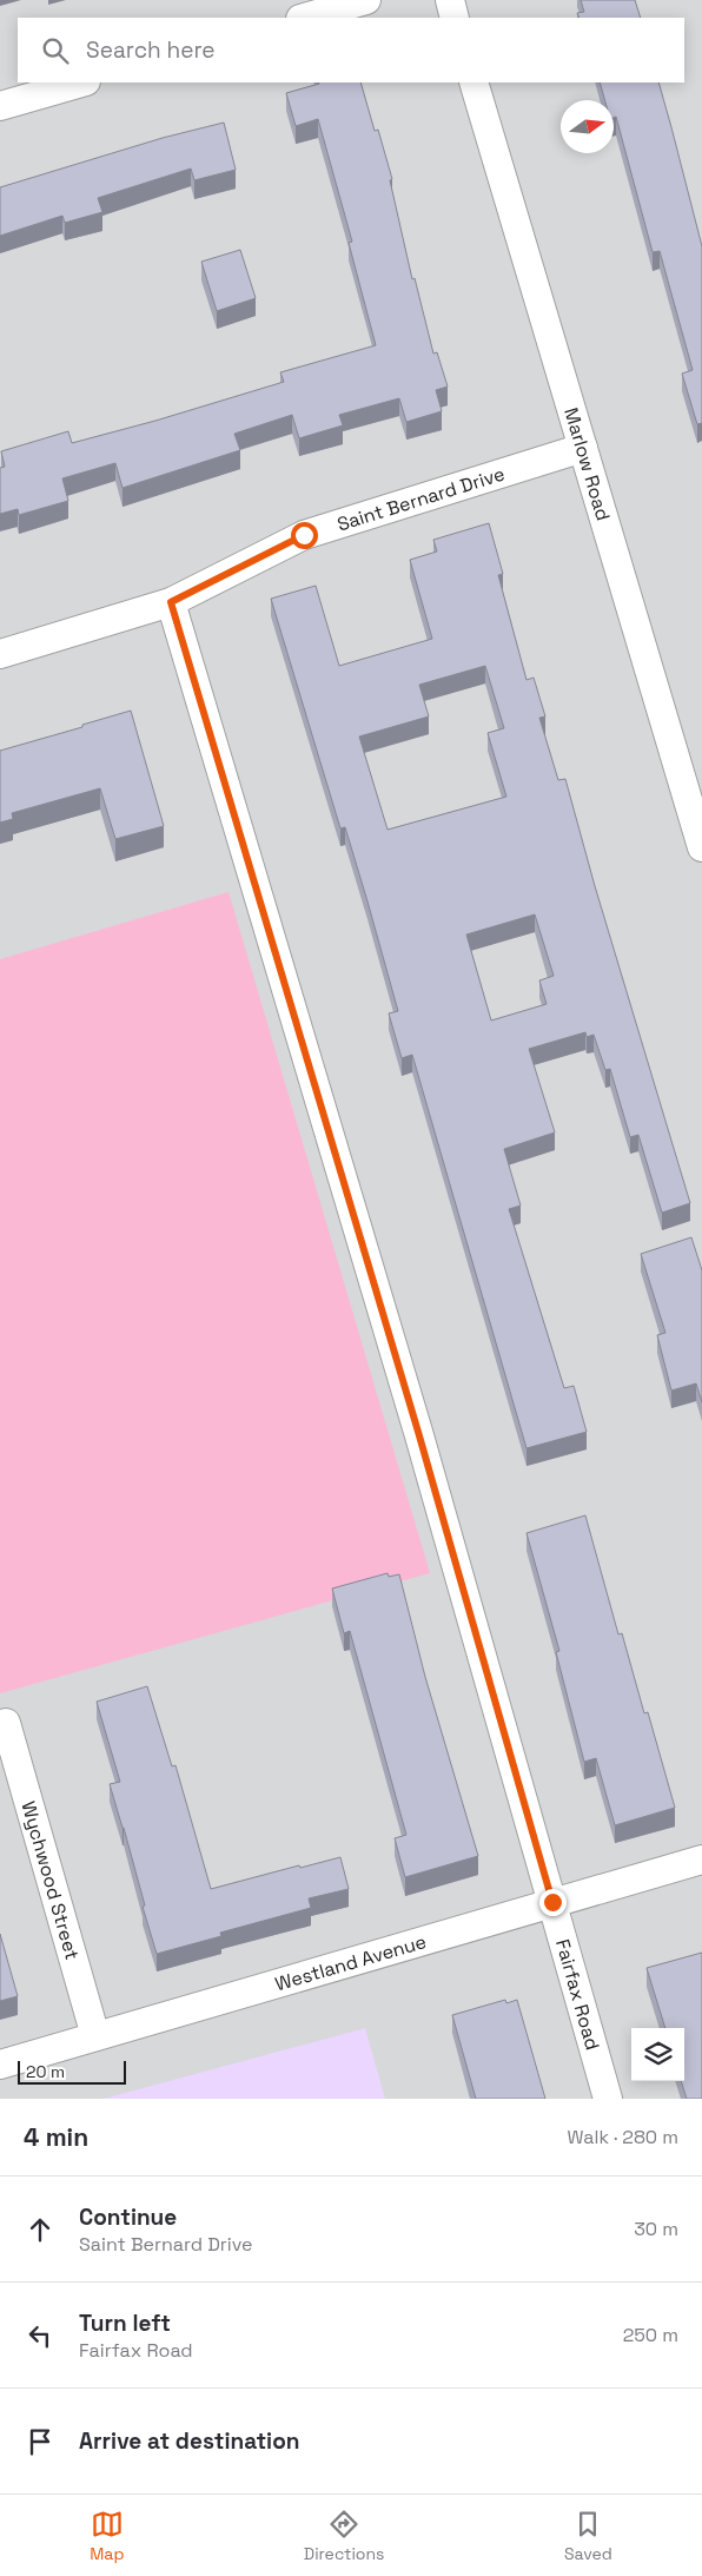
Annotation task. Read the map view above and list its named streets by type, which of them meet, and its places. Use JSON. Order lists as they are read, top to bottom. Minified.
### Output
{"streets":{"street":["Marlow Road","Saint Bernard Drive","Wychwood Street","Westland Avenue","Fairfax Road"]},"crossings":[["Marlow Road","Saint Bernard Drive"],["Saint Bernard Drive","Fairfax Road"],["Wychwood Street","Westland Avenue"],["Westland Avenue","Fairfax Road"]],"scale_bar":"20 m","north":"right","page":{"search":"Search here","scale":"20 m","heading":["4 min","Walk · 280 m"],"list":[["Continue","Saint Bernard Drive","30 m"],["Turn left","Fairfax Road","250 m"],"Arrive at destination"],"nav":["Map","Directions","Saved"]}}
